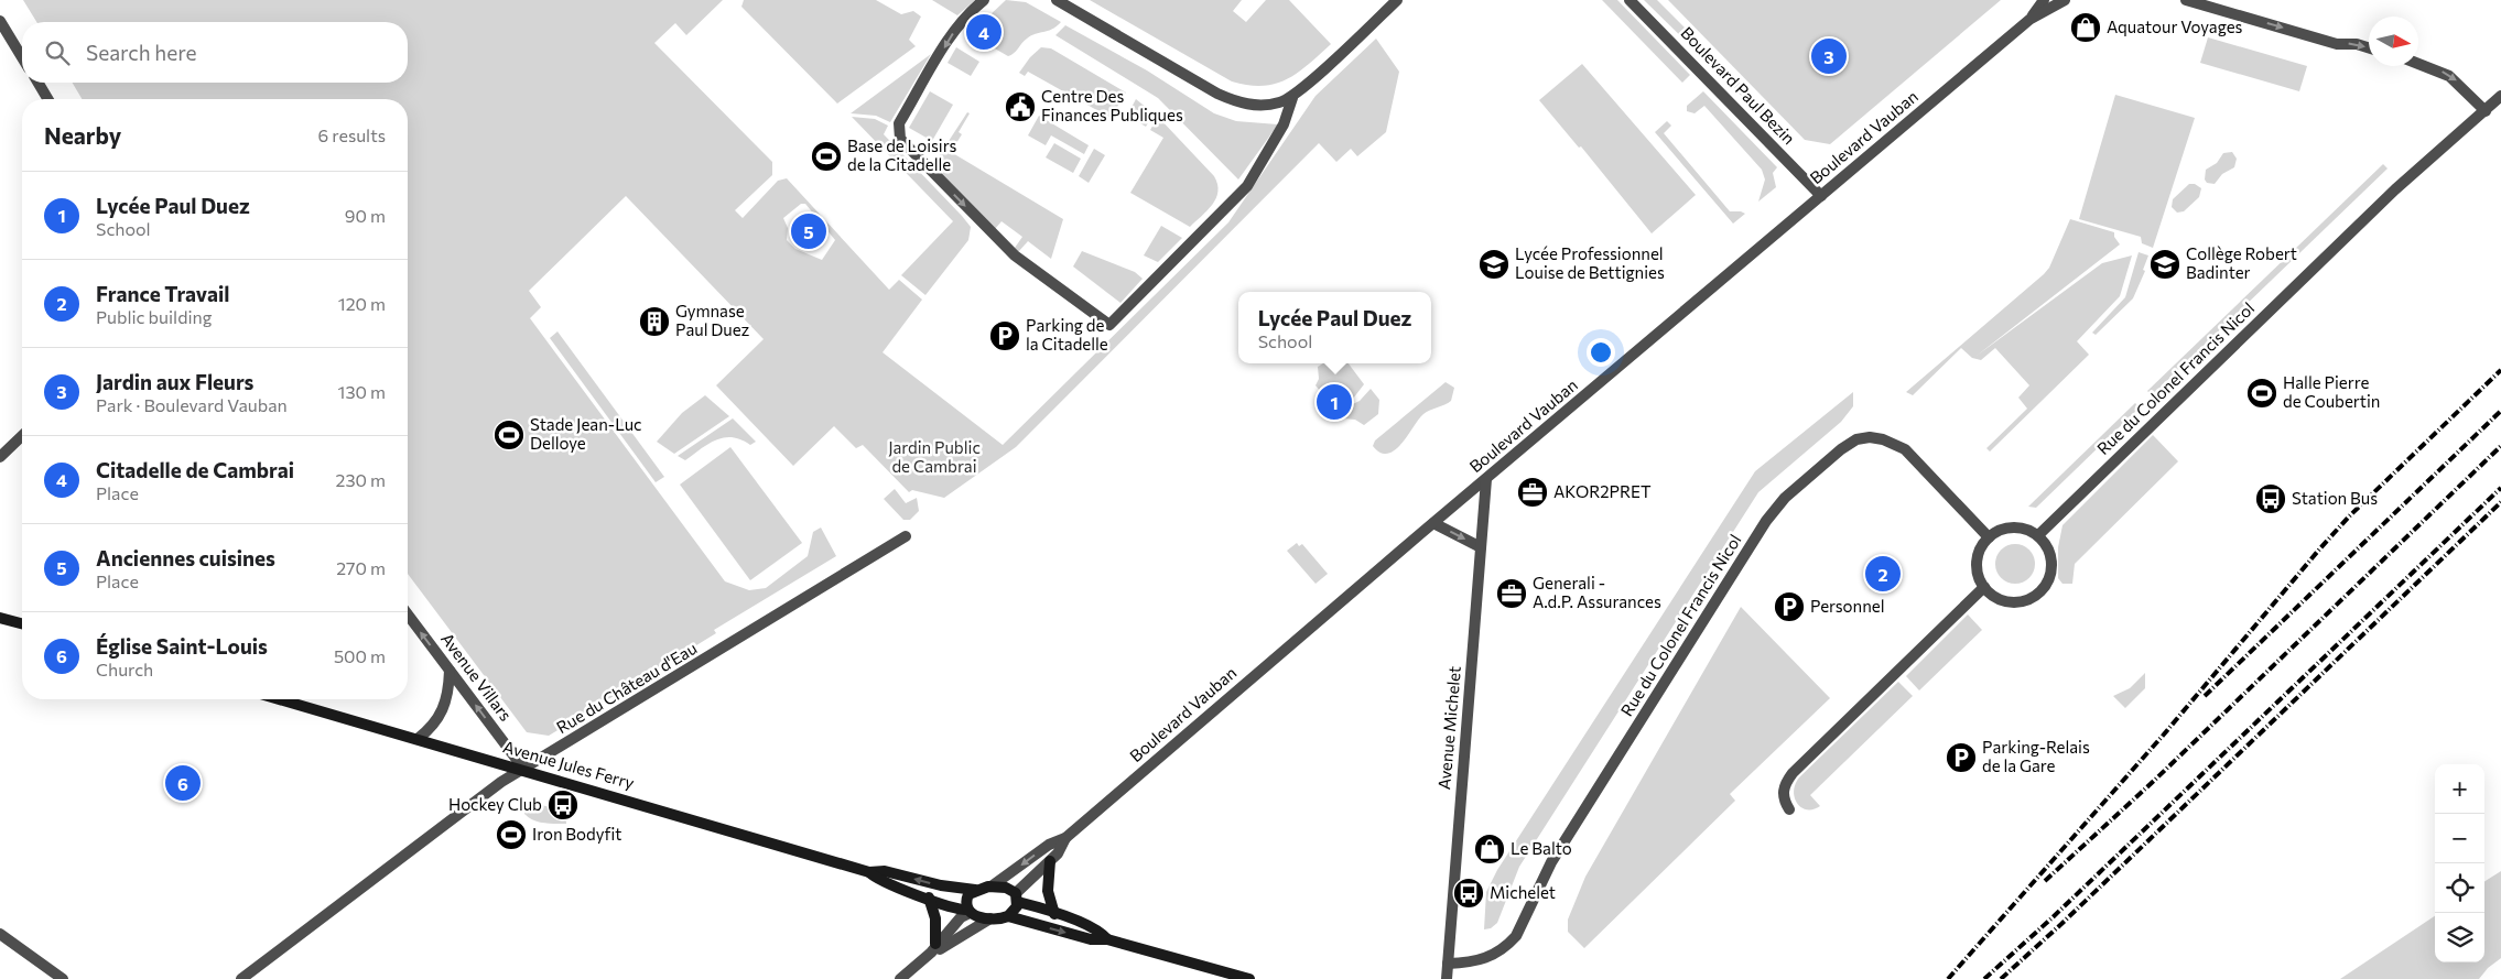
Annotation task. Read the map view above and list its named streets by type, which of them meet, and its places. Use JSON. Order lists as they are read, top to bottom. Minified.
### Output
{"streets":{"main road":["Avenue Jules Ferry"],"street":["Boulevard Paul Bezin","Boulevard Vauban","Rue du Colonel Francis Nicol","Avenue Villars","Rue du Château d'Eau","Avenue Michelet"]},"crossings":[["Boulevard Paul Bezin","Boulevard Vauban"],["Boulevard Vauban","Avenue Michelet"],["Boulevard Vauban","Avenue Jules Ferry"],["Rue du Colonel Francis Nicol","Avenue Michelet"],["Avenue Villars","Rue du Château d'Eau"],["Avenue Villars","Avenue Jules Ferry"],["Rue du Château d'Eau","Avenue Jules Ferry"]],"one_way":["Avenue Villars"],"parks":["Jardin Public de Cambrai"],"places":{"shop":["Aquatour Voyages","Le Balto"],"public building":["Centre Des Finances Publiques"],"sports":["Base de Loisirs de la Citadelle","Halle Pierre de Coubertin","Stade Jean-Luc Delloye","Iron Bodyfit"],"school or university":["Lycée Professionnel Louise de Bettignies","Collège Robert Badinter"],"building":["Gymnase Paul Duez"],"parking":["Parking de la Citadelle","Personnel","Parking-Relais de la Gare"],"office":["AKOR2PRET","Generali - A.d.P. Assurances"],"bus stop":["Station Bus","Hockey Club","Michelet"]},"north":"right","page":{"pins":["4","3","5","1","2","6"],"search":"Search here","heading":["Nearby","6 results"],"list":[{"mark":"1","name":"Lycée Paul Duez","note":"School","value":"90 m"},{"mark":"2","name":"France Travail","note":"Public building","value":"120 m"},{"mark":"3","name":"Jardin aux Fleurs","note":"Park · Boulevard Vauban","value":"130 m"},{"mark":"4","name":"Citadelle de Cambrai","note":"Place","value":"230 m"},{"mark":"5","name":"Anciennes cuisines","note":"Place","value":"270 m"},{"mark":"6","name":"Église Saint-Louis","note":"Church","value":"500 m"}],"popup":["Lycée Paul Duez","School"],"map_buttons":["+","−"]}}
